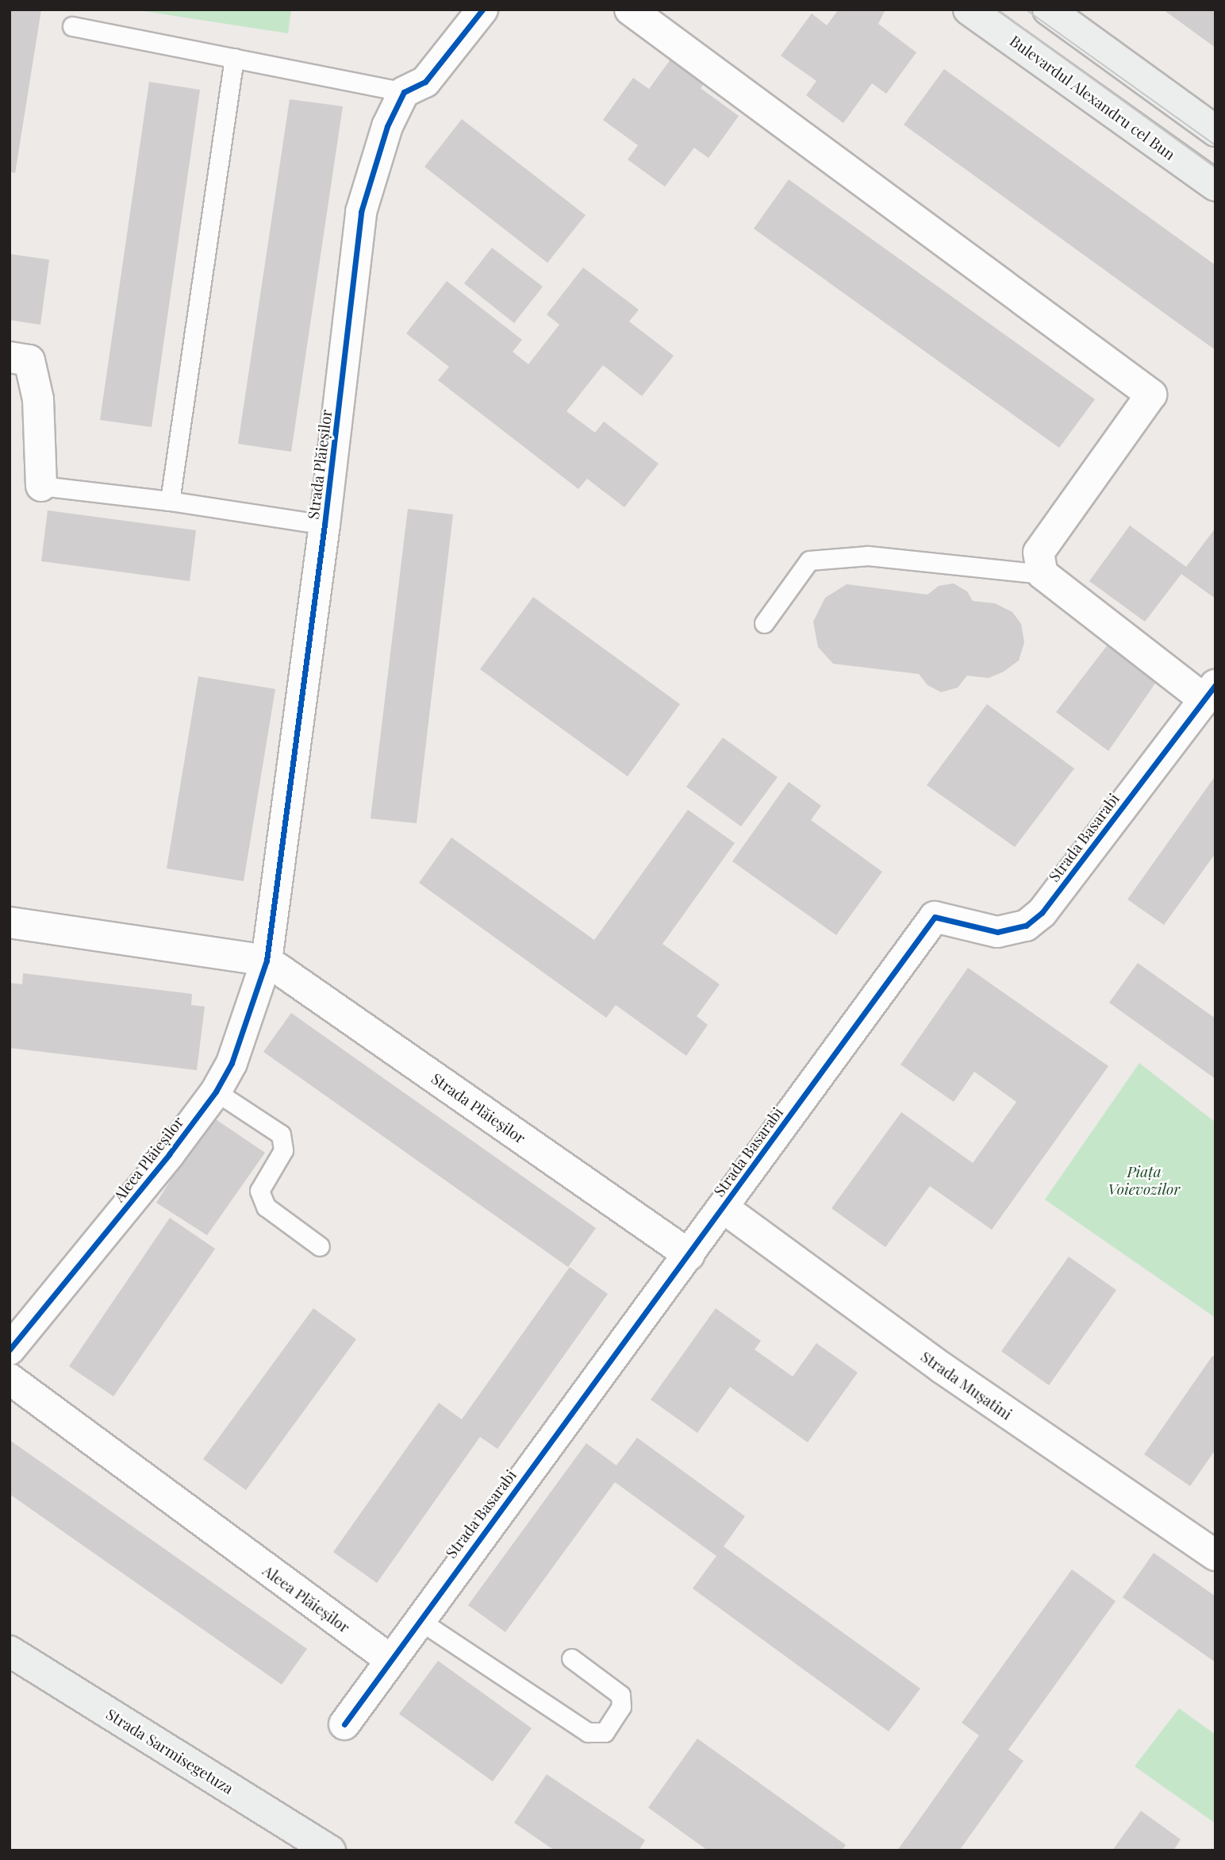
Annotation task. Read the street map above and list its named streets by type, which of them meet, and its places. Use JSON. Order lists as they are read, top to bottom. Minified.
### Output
{"streets":{"main road":["Bulevardul Alexandru cel Bun","Strada Sarmisegetuza"],"street":["Strada Plăieșilor","Strada Basarabi","Aleea Plăieșilor","Strada Mușatini"]},"crossings":[["Strada Plăieșilor","Strada Basarabi"],["Strada Plăieșilor","Aleea Plăieșilor"],["Strada Basarabi","Aleea Plăieșilor"],["Strada Basarabi","Strada Mușatini"]],"parks":["Piața Voievozilor"]}
